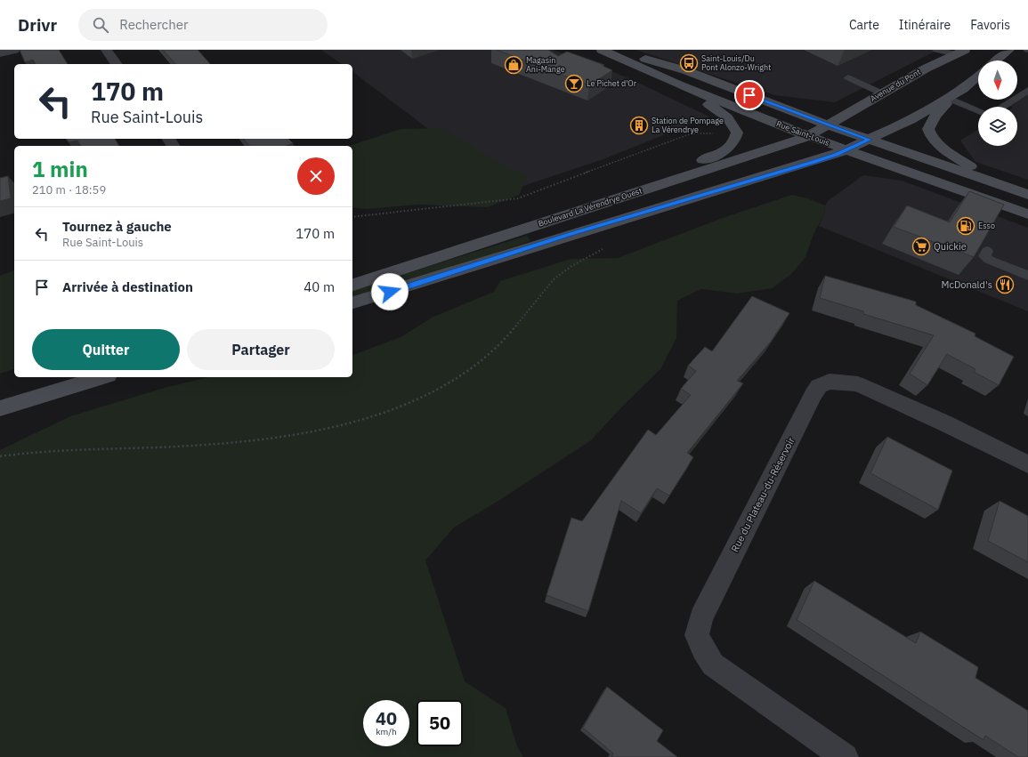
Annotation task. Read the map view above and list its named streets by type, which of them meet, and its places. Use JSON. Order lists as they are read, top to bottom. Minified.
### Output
{"streets":{"main road":["Avenue du Pont","Rue Saint-Louis","Boulevard La Vérendrye Ouest"],"street":["Rue du Plateau-du-Réservoir"]},"crossings":[["Avenue du Pont","Rue Saint-Louis"],["Avenue du Pont","Boulevard La Vérendrye Ouest"],["Rue Saint-Louis","Boulevard La Vérendrye Ouest"]],"places":{"bus stop":["Saint-Louis/Du Pont Alonzo-Wright"],"shop":["Magasin Ani-Mange"],"bar":["Le Pichet d'Or"],"building":["Station de Pompage La Vérendrye"],"fuel station":["Esso"],"supermarket":["Quickie"],"restaurant":["McDonald's"]},"north":"bottom","page":{"header":"Drivr","search":"Rechercher","nav":["Carte","Itinéraire","Favoris"],"turn":["170 m","Rue Saint-Louis"],"heading":["1 min","210 m · 18:59"],"list":[{"name":"Tournez à gauche","note":"Rue Saint-Louis","value":"170 m"},{"name":"Arrivée à destination","value":"40 m"}],"buttons":["Quitter","Partager"],"speed":"40 km/h","limit":"50"}}
